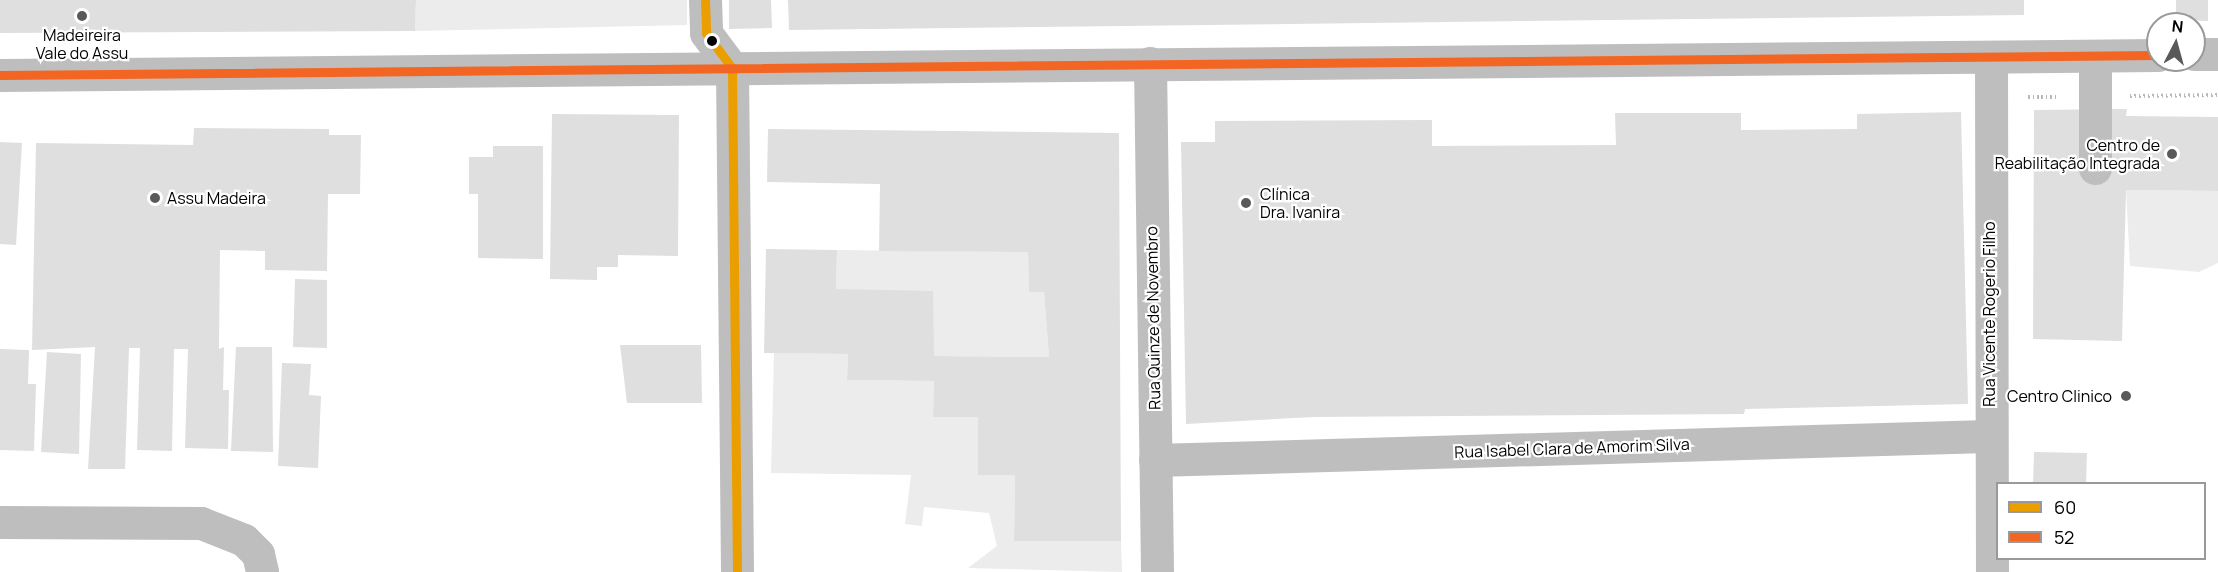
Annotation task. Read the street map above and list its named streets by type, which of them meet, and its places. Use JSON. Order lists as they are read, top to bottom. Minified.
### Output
{"streets":{"street":["Rua Vicente Rogerio Filho","Rua Quinze de Novembro","Rua Isabel Clara de Amorim Silva"]},"crossings":[["Rua Vicente Rogerio Filho","Rua Isabel Clara de Amorim Silva"],["Rua Quinze de Novembro","Rua Isabel Clara de Amorim Silva"]],"places":["Madeireira Vale do Assu","Centro de Reabilitação Integrada","Assu Madeira","Clínica Dra. Ivanira","Centro Clinico"],"lines":["transit line 60","transit line 52"],"legend":["60","52"],"north":"top"}
